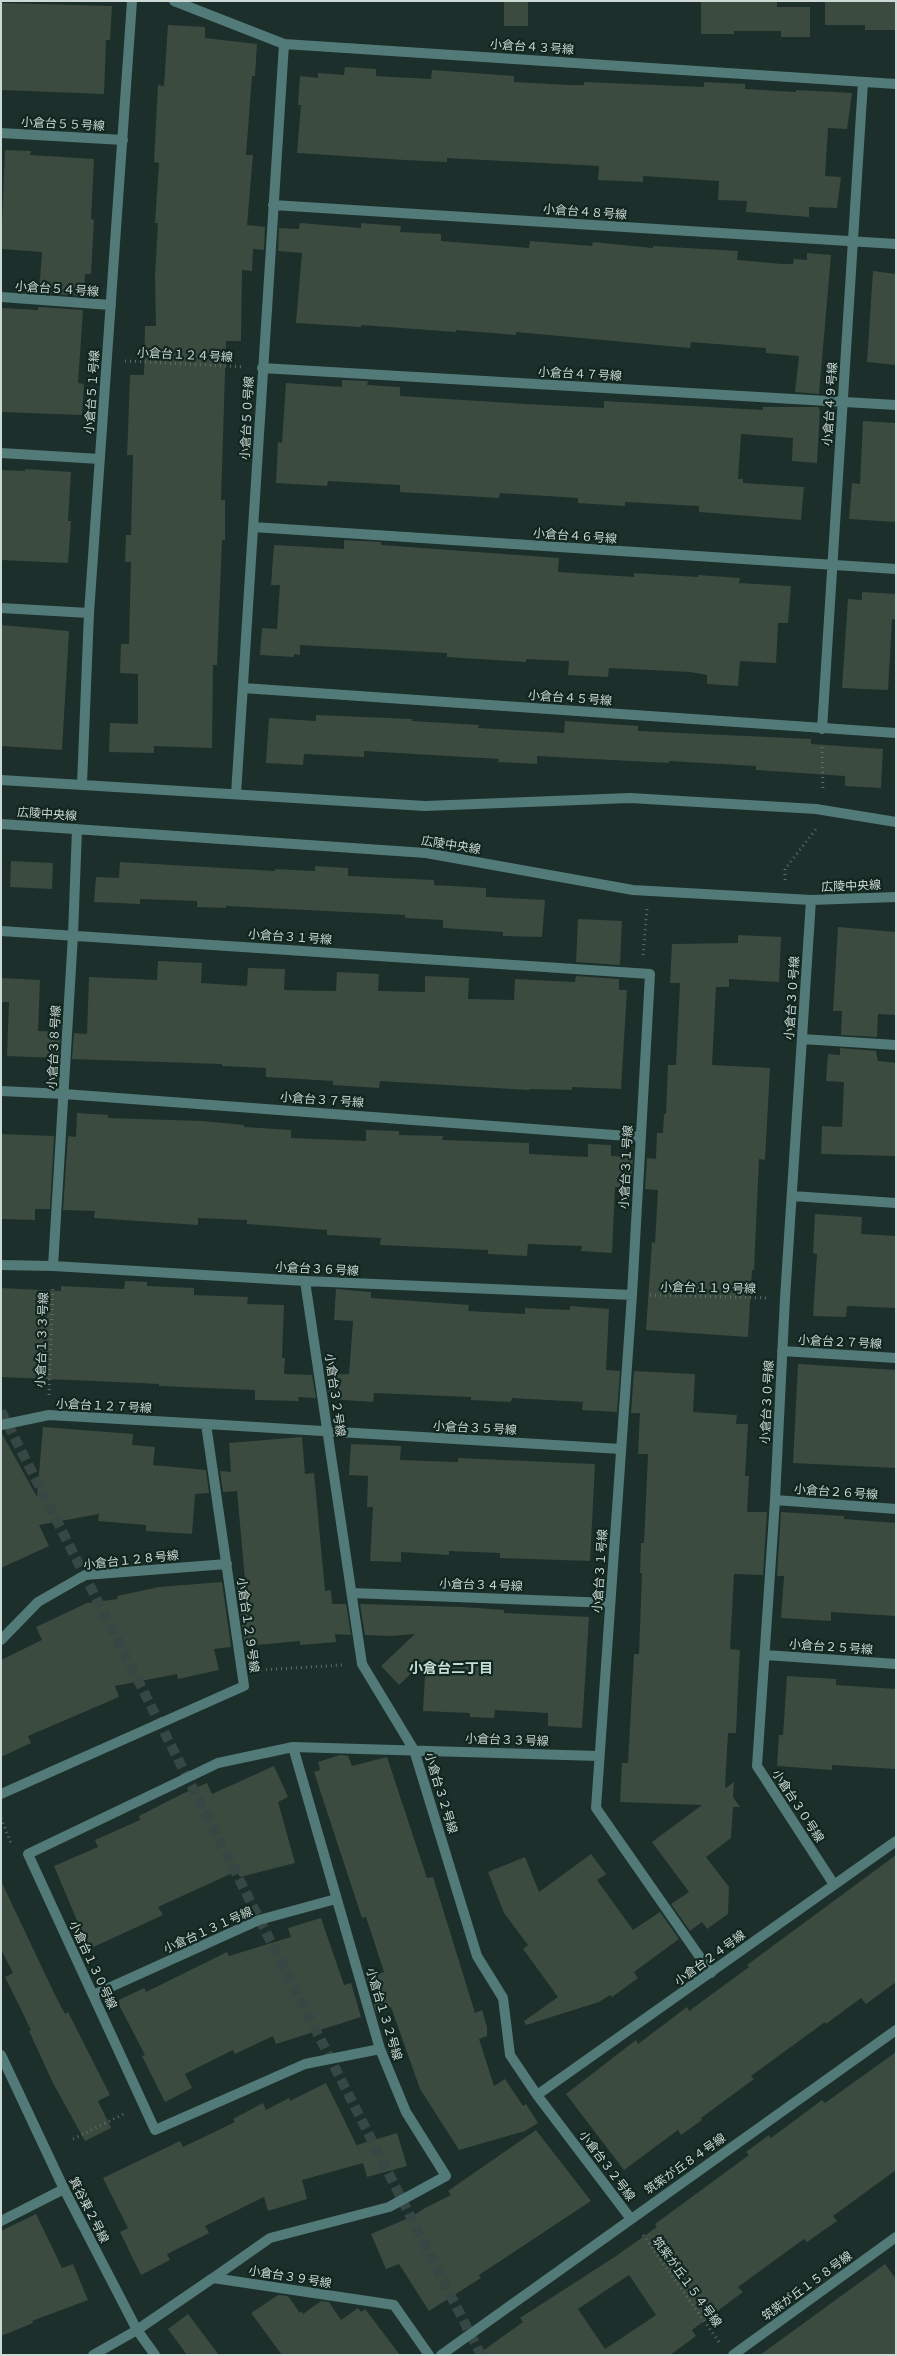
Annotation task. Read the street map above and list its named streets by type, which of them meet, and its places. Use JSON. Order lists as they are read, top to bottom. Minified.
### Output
{"streets":{"street":["小倉台４３号線","小倉台５５号線","小倉台４８号線","小倉台５４号線","小倉台４７号線","小倉台５１号線","小倉台４９号線","小倉台５０号線","小倉台４６号線","小倉台４５号線","広陵中央線","小倉台３１号線","小倉台３０号線","小倉台３８号線","小倉台３７号線","小倉台３６号線","小倉台２７号線","小倉台３２号線","小倉台１２７号線","小倉台３５号線","小倉台２６号線","小倉台１２８号線","小倉台３４号線","小倉台１２９号線","小倉台２５号線","小倉台３３号線","小倉台１３１号線","小倉台２４号線","小倉台１３０号線","小倉台１３２号線","筑紫が丘８４号線","箕谷東２号線","小倉台３９号線","筑紫が丘１５８号線"],"path":["小倉台１２４号線","小倉台１１９号線","小倉台１３３号線","筑紫が丘１５４号線"]},"crossings":[["小倉台４３号線","小倉台４９号線"],["小倉台４３号線","小倉台５０号線"],["小倉台５５号線","小倉台５１号線"],["小倉台４８号線","小倉台４９号線"],["小倉台４８号線","小倉台５０号線"],["小倉台５４号線","小倉台５１号線"],["小倉台１２４号線","小倉台４７号線"],["小倉台１２４号線","小倉台５１号線"],["小倉台１２４号線","小倉台５０号線"],["小倉台４７号線","小倉台４９号線"],["小倉台４７号線","小倉台５０号線"],["小倉台４９号線","小倉台４６号線"],["小倉台４９号線","小倉台４５号線"],["小倉台５０号線","小倉台４６号線"],["小倉台５０号線","小倉台４５号線"],["広陵中央線","小倉台３０号線"],["広陵中央線","小倉台３８号線"],["小倉台３１号線","小倉台３８号線"],["小倉台３１号線","小倉台３７号線"],["小倉台３１号線","小倉台３６号線"],["小倉台３１号線","小倉台１１９号線"],["小倉台３１号線","小倉台３５号線"],["小倉台３１号線","小倉台３４号線"],["小倉台３１号線","小倉台３３号線"],["小倉台３１号線","小倉台２４号線"],["小倉台３０号線","小倉台１１９号線"],["小倉台３０号線","小倉台２７号線"],["小倉台３０号線","小倉台２６号線"],["小倉台３０号線","小倉台２５号線"],["小倉台３０号線","小倉台２４号線"],["小倉台３８号線","小倉台３７号線"],["小倉台３８号線","小倉台３６号線"],["小倉台３８号線","小倉台１３３号線"],["小倉台３６号線","小倉台１１９号線"],["小倉台３６号線","小倉台１３３号線"],["小倉台３６号線","小倉台３２号線"],["小倉台１３３号線","小倉台１２７号線"],["小倉台３２号線","小倉台３５号線"],["小倉台３２号線","小倉台３４号線"],["小倉台３２号線","小倉台３３号線"],["小倉台３２号線","小倉台２４号線"],["小倉台３２号線","筑紫が丘８４号線"],["小倉台３２号線","筑紫が丘１５４号線"],["小倉台１２７号線","小倉台１２９号線"],["小倉台１２８号線","小倉台１２９号線"],["小倉台１３１号線","小倉台１３０号線"],["小倉台１３１号線","小倉台１３２号線"],["小倉台１３０号線","小倉台１３２号線"],["小倉台１３２号線","小倉台３９号線"],["筑紫が丘８４号線","筑紫が丘１５４号線"]],"districts":["小倉台二丁目"]}
